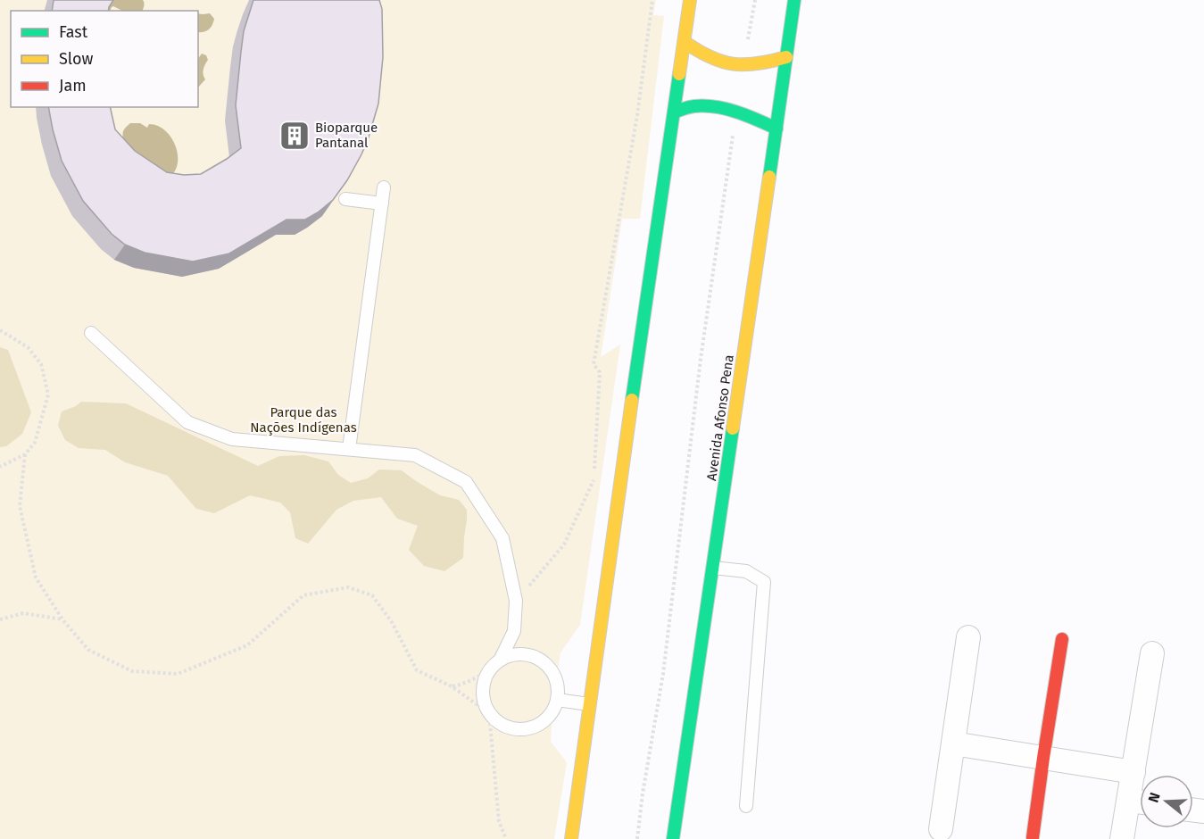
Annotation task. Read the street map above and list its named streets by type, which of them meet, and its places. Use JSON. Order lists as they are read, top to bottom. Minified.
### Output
{"streets":{"main road":["Avenida Afonso Pena"]},"parks":["Parque das Nações Indígenas"],"places":{"building":["Bioparque Pantanal"]},"legend":["Fast","Slow","Jam"],"north":"left"}
